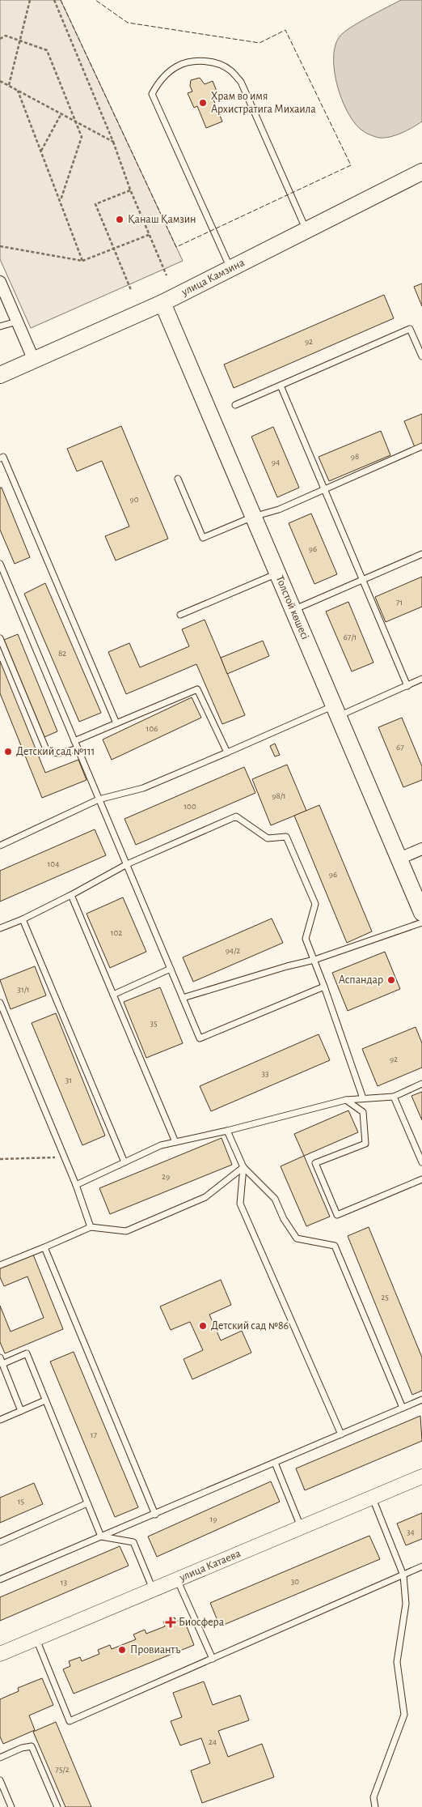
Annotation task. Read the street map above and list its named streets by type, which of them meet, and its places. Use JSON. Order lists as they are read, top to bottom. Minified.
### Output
{"streets":{"main road":["улица Камзина","Толстой көшесі"],"street":["улица Катаева"]},"crossings":[["улица Камзина","Толстой көшесі"]],"places":{"other":["Храм во имя Архистратига Михаила","Қанаш Қамзин","Детский сад №111","Аспандар","Детский сад №86","Провиантъ"],"health":["Биосфера"]},"house_numbers":["92","98","94","90","96","71","67/1","82","106","67","98/1","100","104","96","102","94/2","31/1","35","92","33","31","29","25","17","15","19","34","30","13","24","75/2"]}
